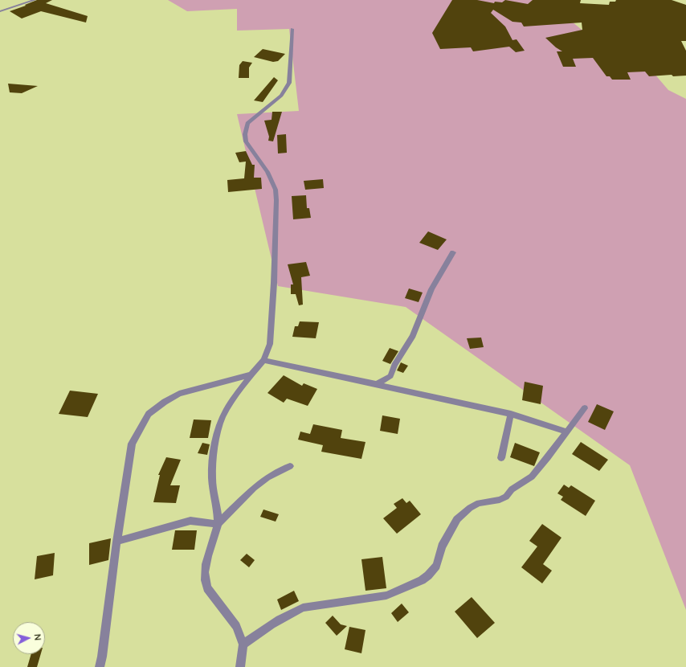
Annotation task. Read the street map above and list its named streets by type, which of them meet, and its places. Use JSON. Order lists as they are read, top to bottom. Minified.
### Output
{"north":"right"}
